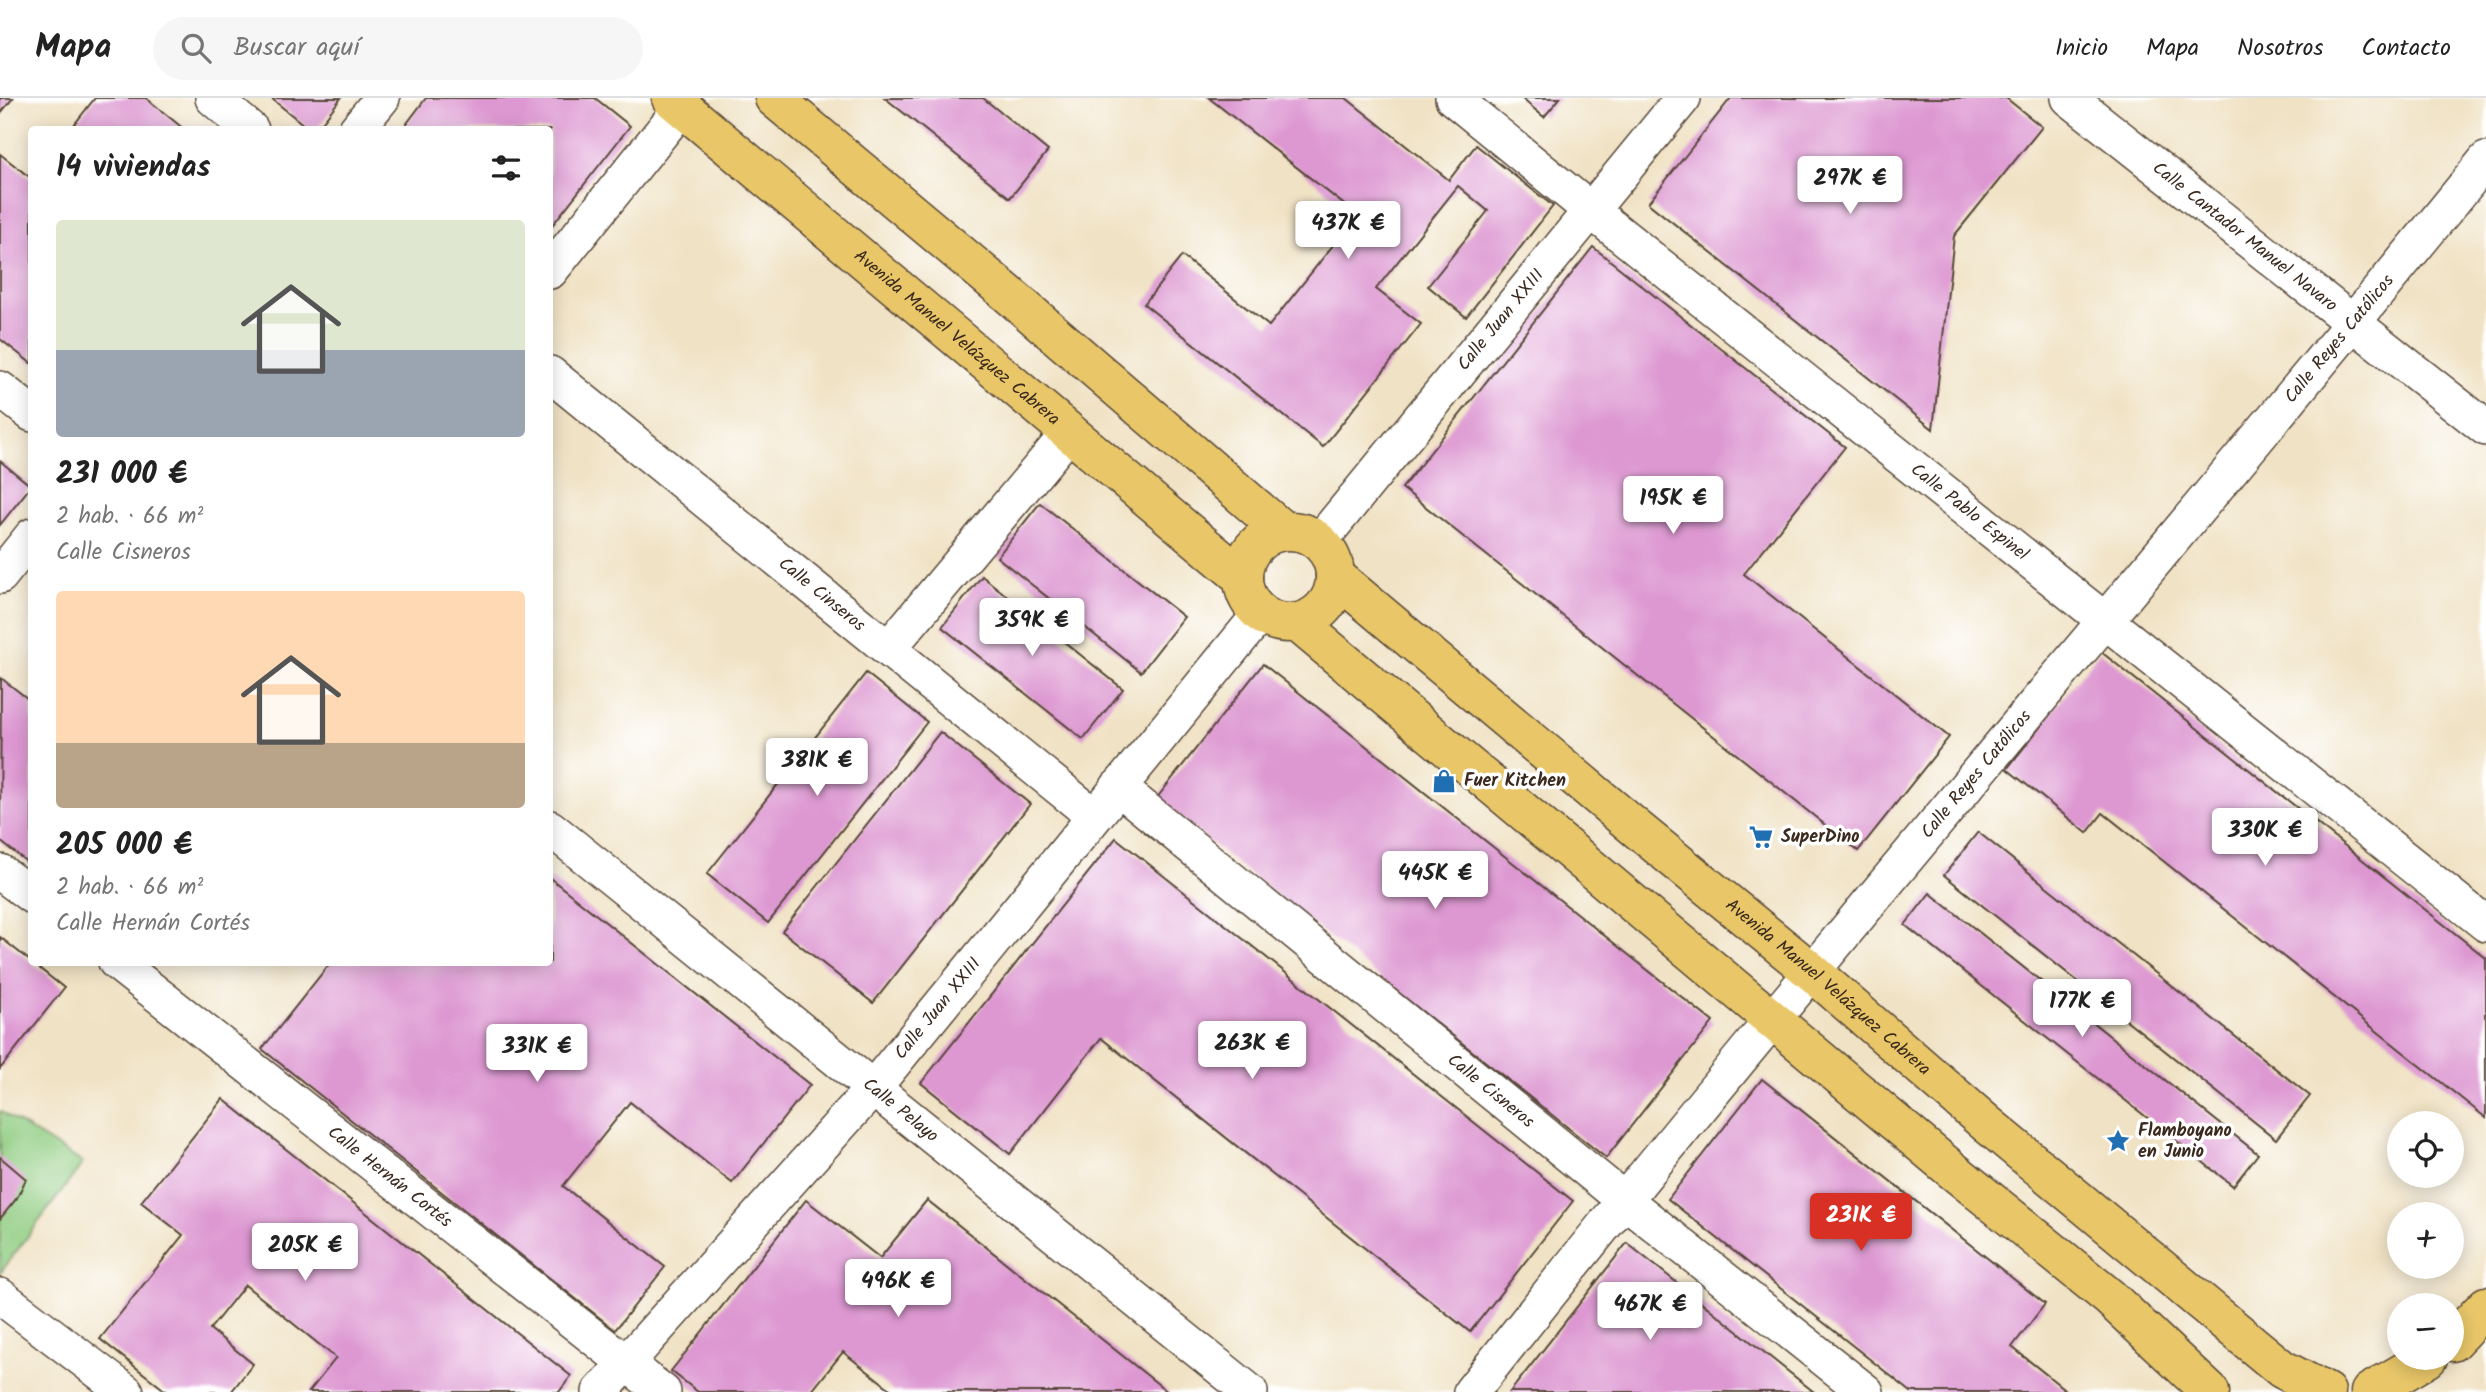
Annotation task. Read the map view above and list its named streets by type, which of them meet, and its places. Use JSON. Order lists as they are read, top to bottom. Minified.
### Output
{"streets":{"main road":["Avenida Manuel Velázquez Cabrera"],"street":["Calle Cantador Manuel Navaro","Calle Juan XXIII","Calle Reyes Católicos","Calle Pablo Espinel","Calle Cinseros","Calle Cisneros","Calle Pelayo","Calle Hernán Cortés"]},"crossings":[["Calle Cantador Manuel Navaro","Calle Reyes Católicos"],["Calle Juan XXIII","Avenida Manuel Velázquez Cabrera"],["Calle Juan XXIII","Calle Pablo Espinel"],["Calle Juan XXIII","Calle Cinseros"],["Calle Juan XXIII","Calle Cisneros"],["Calle Juan XXIII","Calle Pelayo"],["Calle Juan XXIII","Calle Hernán Cortés"],["Avenida Manuel Velázquez Cabrera","Calle Reyes Católicos"],["Calle Reyes Católicos","Calle Pablo Espinel"],["Calle Reyes Católicos","Calle Cisneros"]],"places":{"shop":["Fuer Kitchen"],"supermarket":["SuperDino"],"place":["Flamboyano en Junio"]},"page":{"header":"Mapa","search":"Buscar aquí","nav":["Inicio","Mapa","Nosotros","Contacto"],"heading":"14 viviendas","price":["297K €","437K €","195K €","359K €","381K €","330K €","445K €","177K €","263K €","331K €","231K €","205K €","496K €","467K €"],"list":[{"name":"231 000 €","note":"2 hab. · 66 m² · Calle Cisneros"},{"name":"205 000 €","note":"2 hab. · 66 m² · Calle Hernán Cortés"}],"map_buttons":["+","−"]}}
